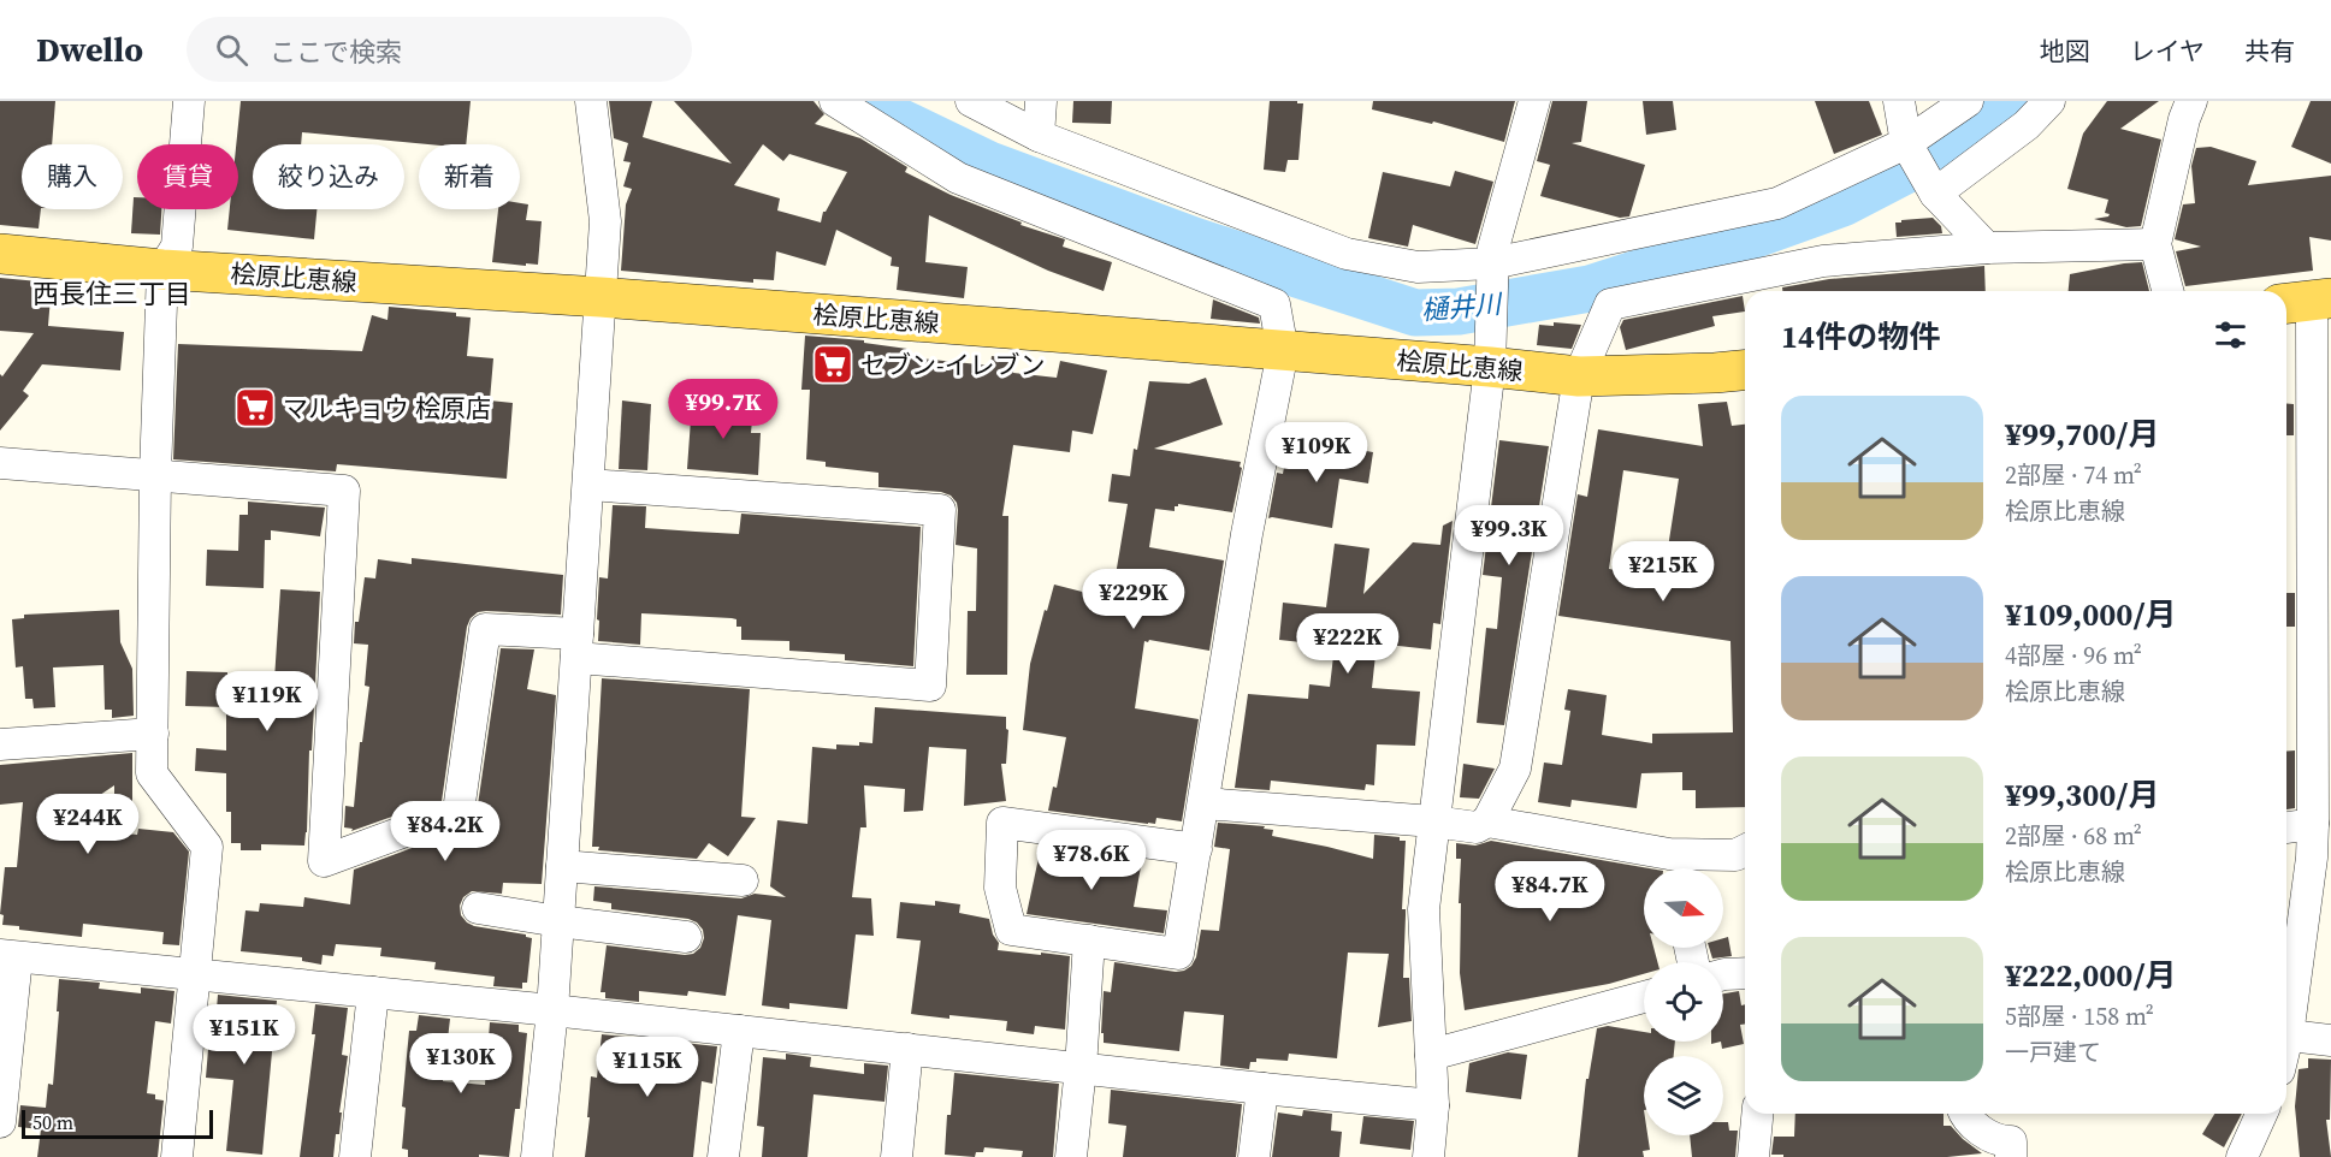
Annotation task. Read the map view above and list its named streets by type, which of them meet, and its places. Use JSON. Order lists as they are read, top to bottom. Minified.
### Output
{"streets":{"main road":["桧原比恵線"]},"districts":["西長住三丁目"],"water":["樋井川"],"places":{"supermarket":["セブン-イレブン","マルキョウ 桧原店"]},"scale_bar":"50 m","north":"right","page":{"header":"Dwello","search":"ここで検索","nav":["地図","レイヤ","共有"],"chip":["購入","賃貸","絞り込み","新着"],"heading":"14件の物件","list":[{"name":"¥99,700/月","note":"2部屋 · 74 m² · 桧原比恵線"},{"name":"¥109,000/月","note":"4部屋 · 96 m² · 桧原比恵線"},{"name":"¥99,300/月","note":"2部屋 · 68 m² · 桧原比恵線"},{"name":"¥222,000/月","note":"5部屋 · 158 m² · 一戸建て"}],"price":["¥99.7K","¥109K","¥99.3K","¥215K","¥229K","¥222K","¥119K","¥244K","¥84.2K","¥78.6K","¥84.7K","¥151K","¥130K","¥115K"],"scale":"50 m"}}
